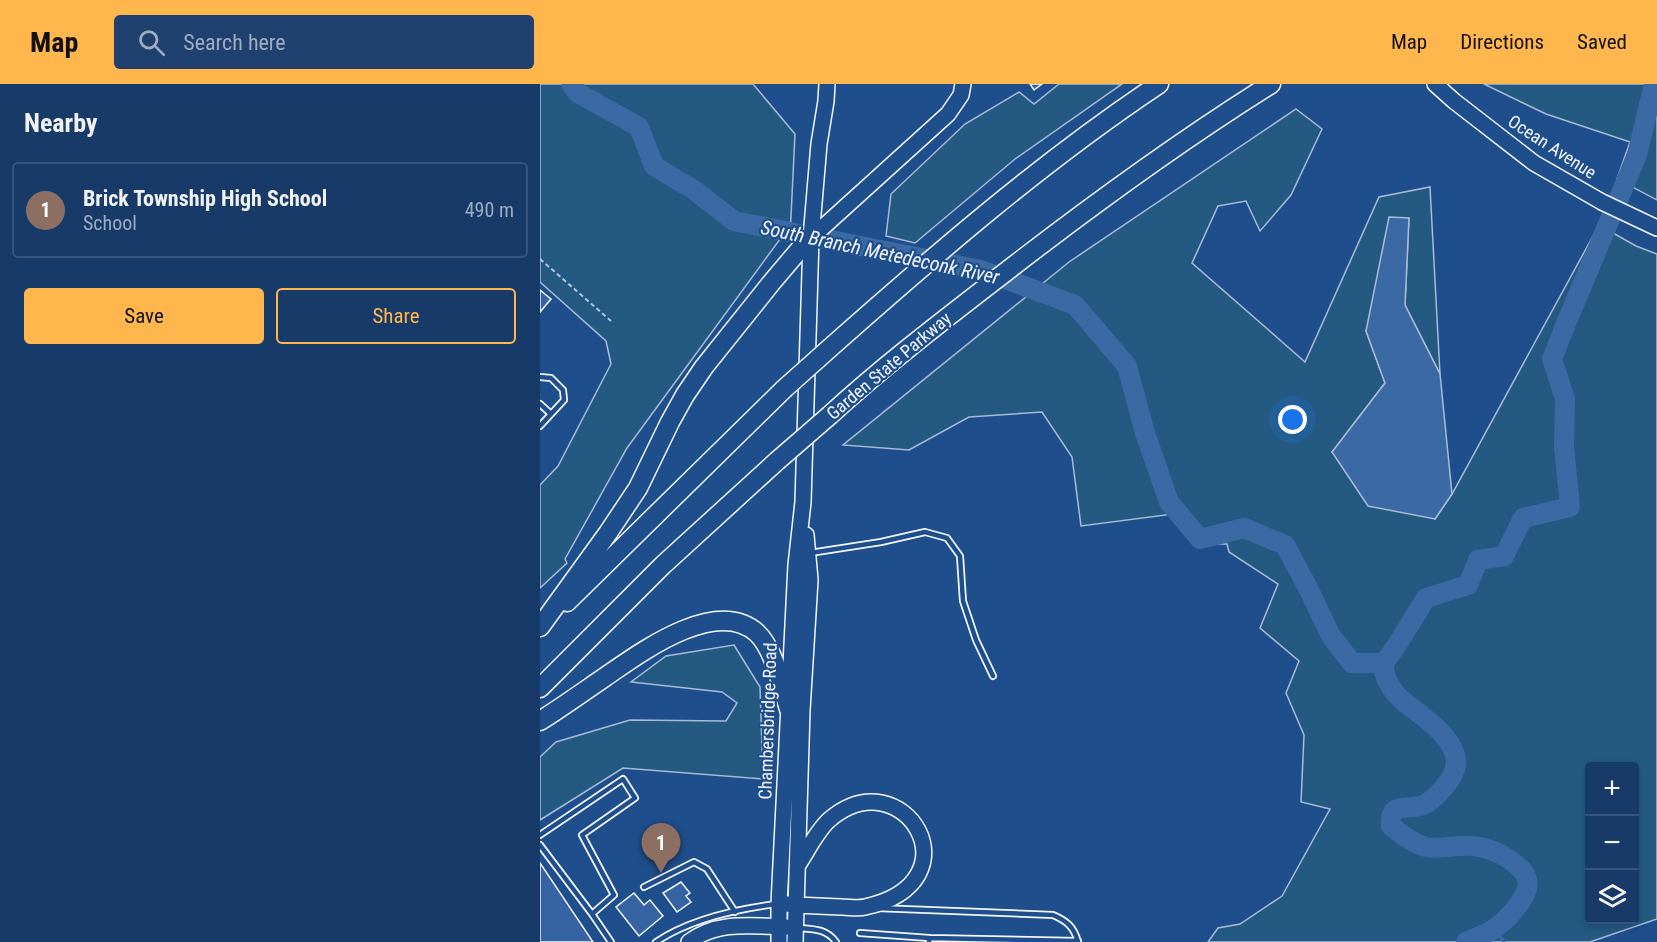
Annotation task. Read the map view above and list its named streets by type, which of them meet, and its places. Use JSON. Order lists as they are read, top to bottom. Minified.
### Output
{"streets":{"highway":["Garden State Parkway"],"main road":["Ocean Avenue","Chambersbridge Road"]},"water":["South Branch Metedeconk River"],"page":{"header":"Map","search":"Search here","nav":["Map","Directions","Saved"],"heading":"Nearby","list":[{"mark":"1","name":"Brick Township High School","note":"School","value":"490 m"}],"buttons":["Save","Share"],"map_buttons":["+","−"],"pins":"1"}}
